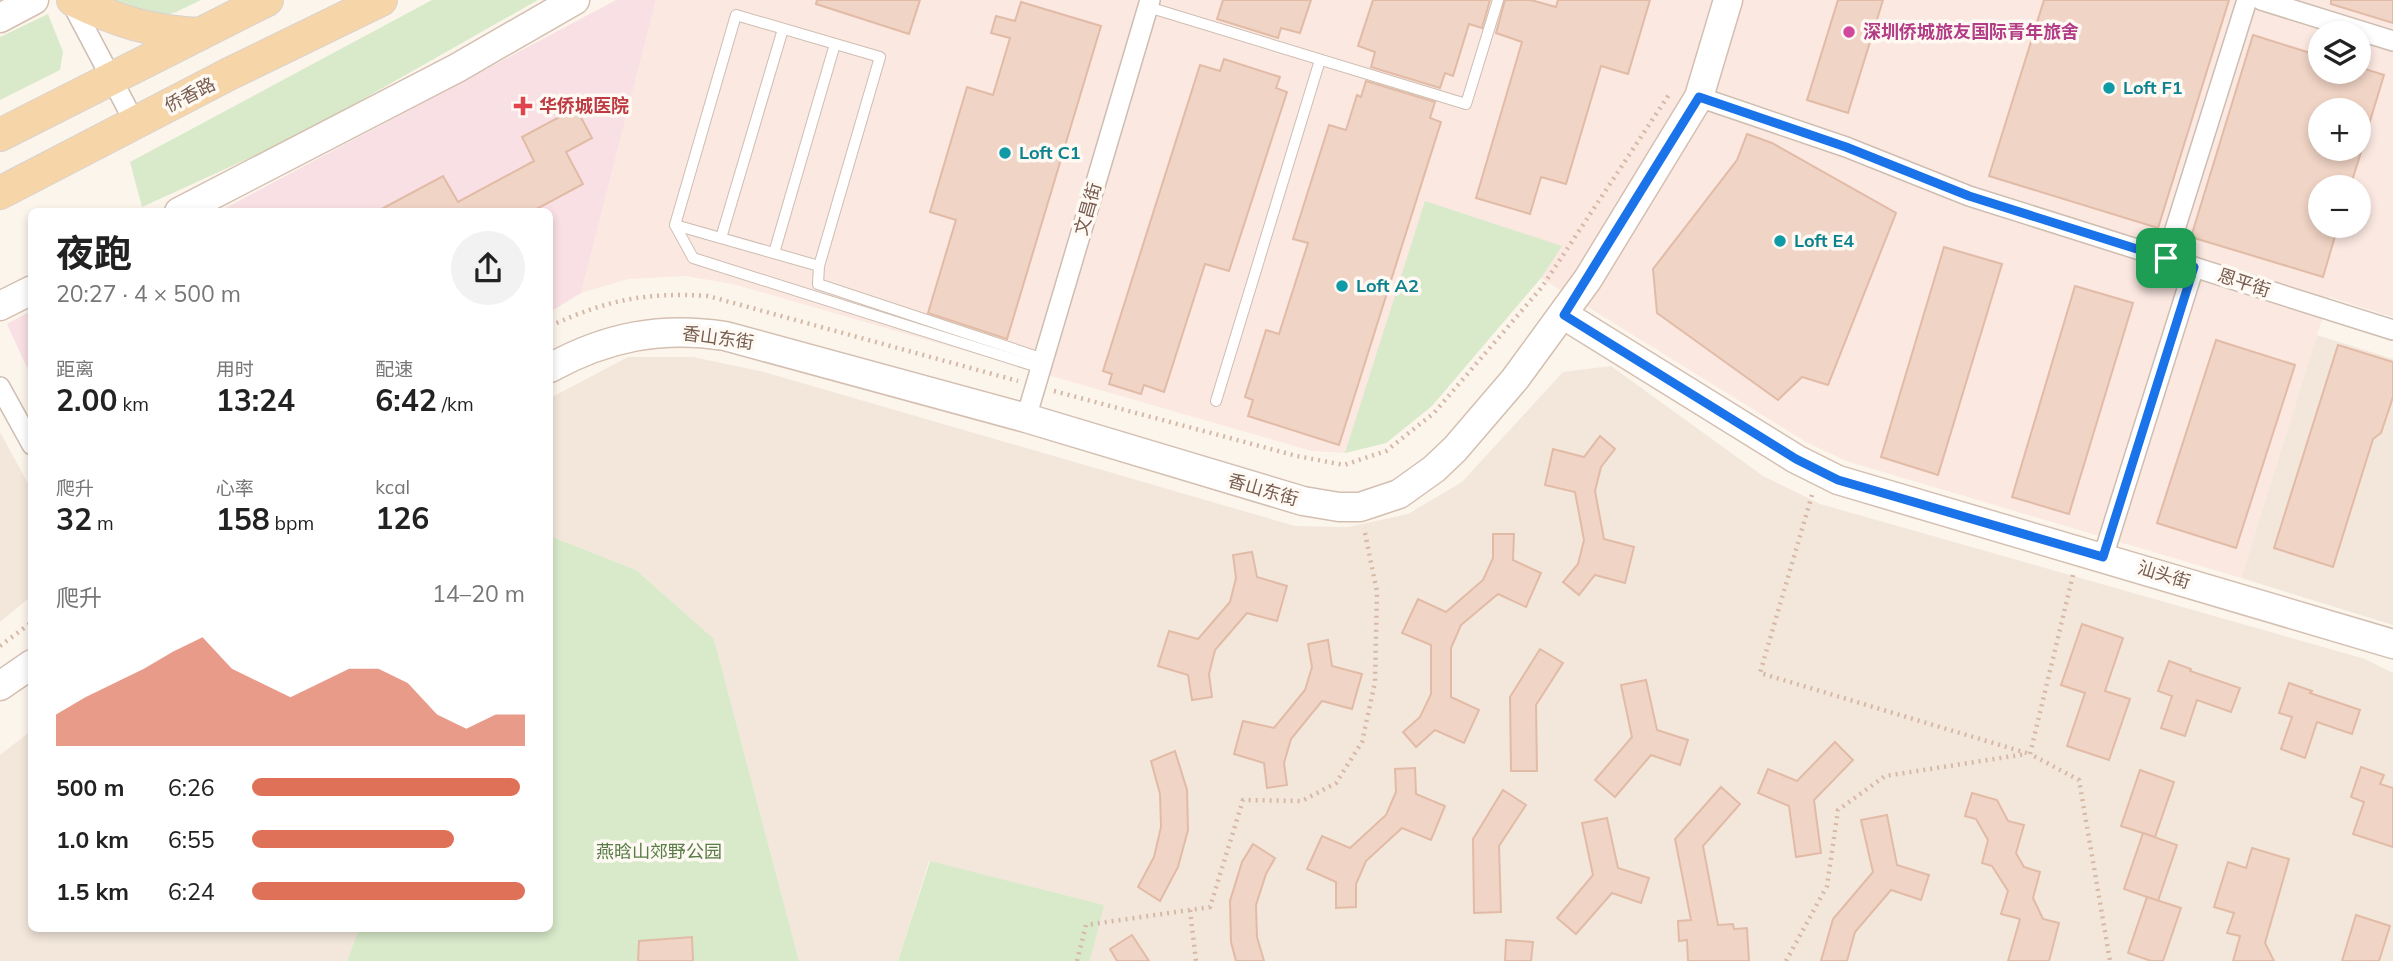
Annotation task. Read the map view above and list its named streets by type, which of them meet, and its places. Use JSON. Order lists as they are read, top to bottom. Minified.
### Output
{"streets":{"main road":["侨香路"],"street":["文昌街","恩平街","香山东街","汕头街"]},"crossings":[["文昌街","香山东街"],["恩平街","香山东街"],["香山东街","汕头街"]],"parks":["燕晗山郊野公园"],"places":{"other":["深圳侨城旅友国际青年旅舍","Loft F1","Loft C1","Loft E4","Loft A2"],"health":["华侨城医院"]},"page":{"map_buttons":["+","−"],"heading":["夜跑","20:27 · 4 × 500 m"],"stats":[["距离","2.00 km"],["用时","13:24"],["配速","6:42 /km"],["爬升","32 m"],["心率","158 bpm"],["kcal","126"]],"chart":["爬升","14–20 m"],"list":[{"name":"500 m","note":"6:26"},{"name":"1.0 km","note":"6:55"},{"name":"1.5 km","note":"6:24"}]}}
